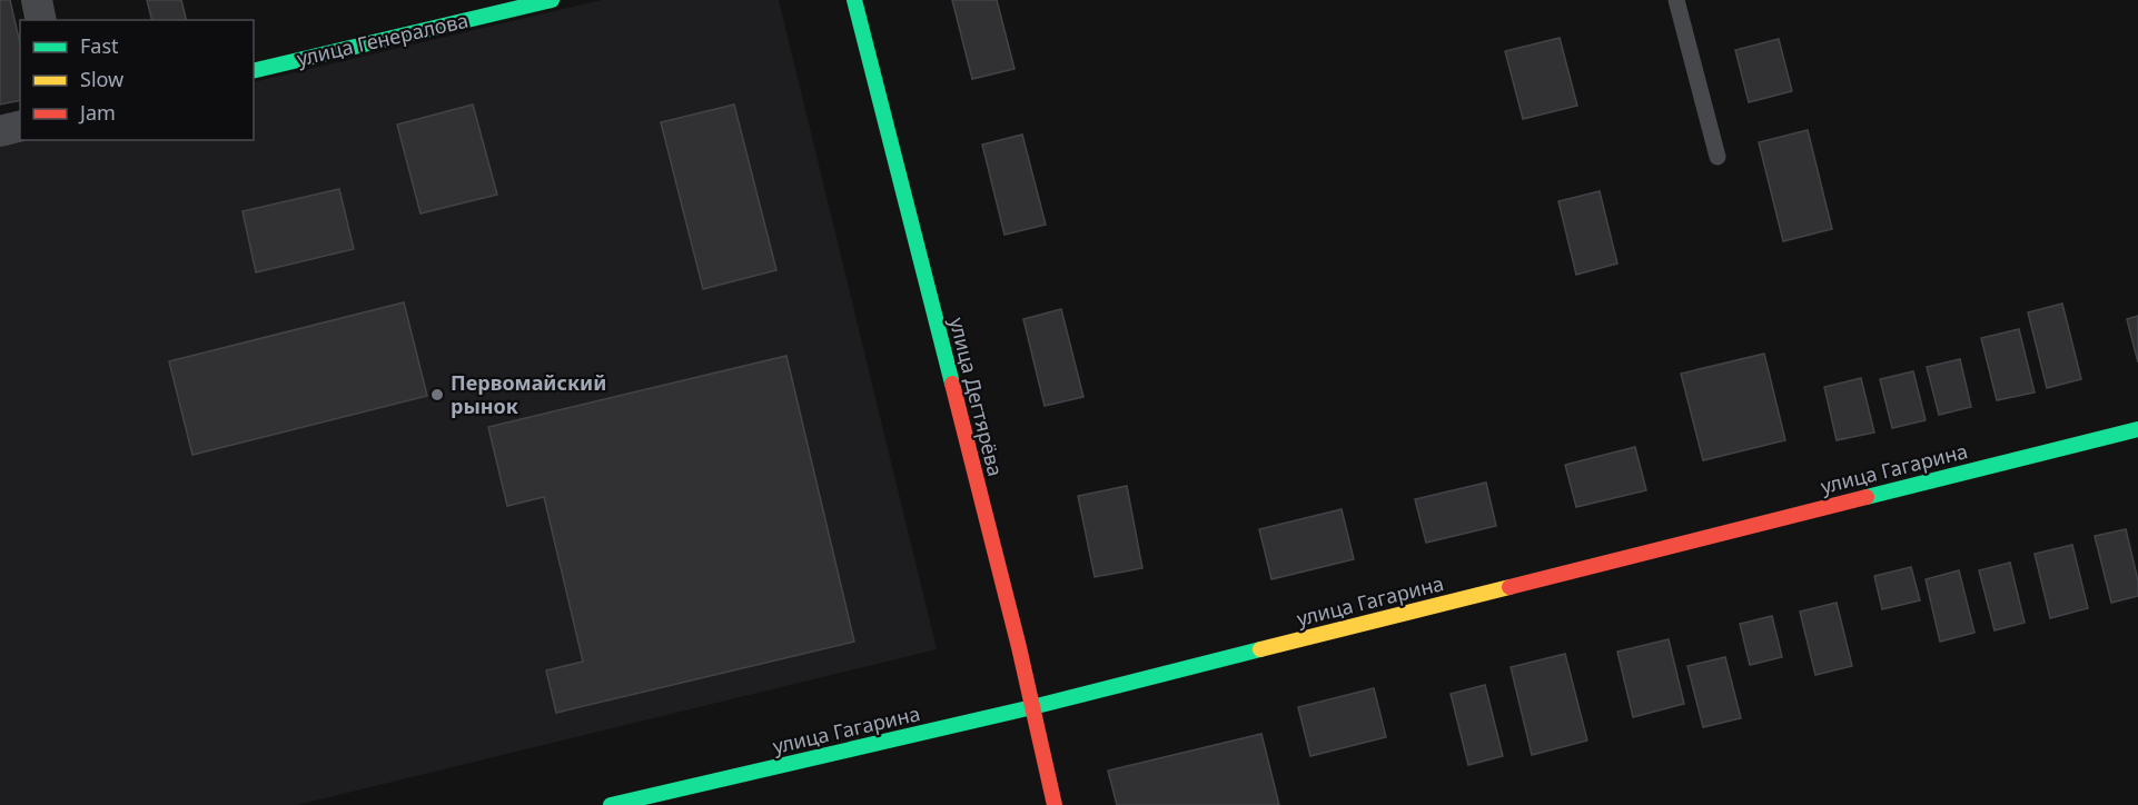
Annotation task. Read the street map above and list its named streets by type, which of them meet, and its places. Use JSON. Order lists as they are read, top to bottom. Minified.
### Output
{"streets":{"street":["улица Генералова","улица Дегтярёва","улица Гагарина"]},"crossings":[["улица Дегтярёва","улица Гагарина"]],"places":["Первомайский рынок"],"legend":["Fast","Slow","Jam"]}
